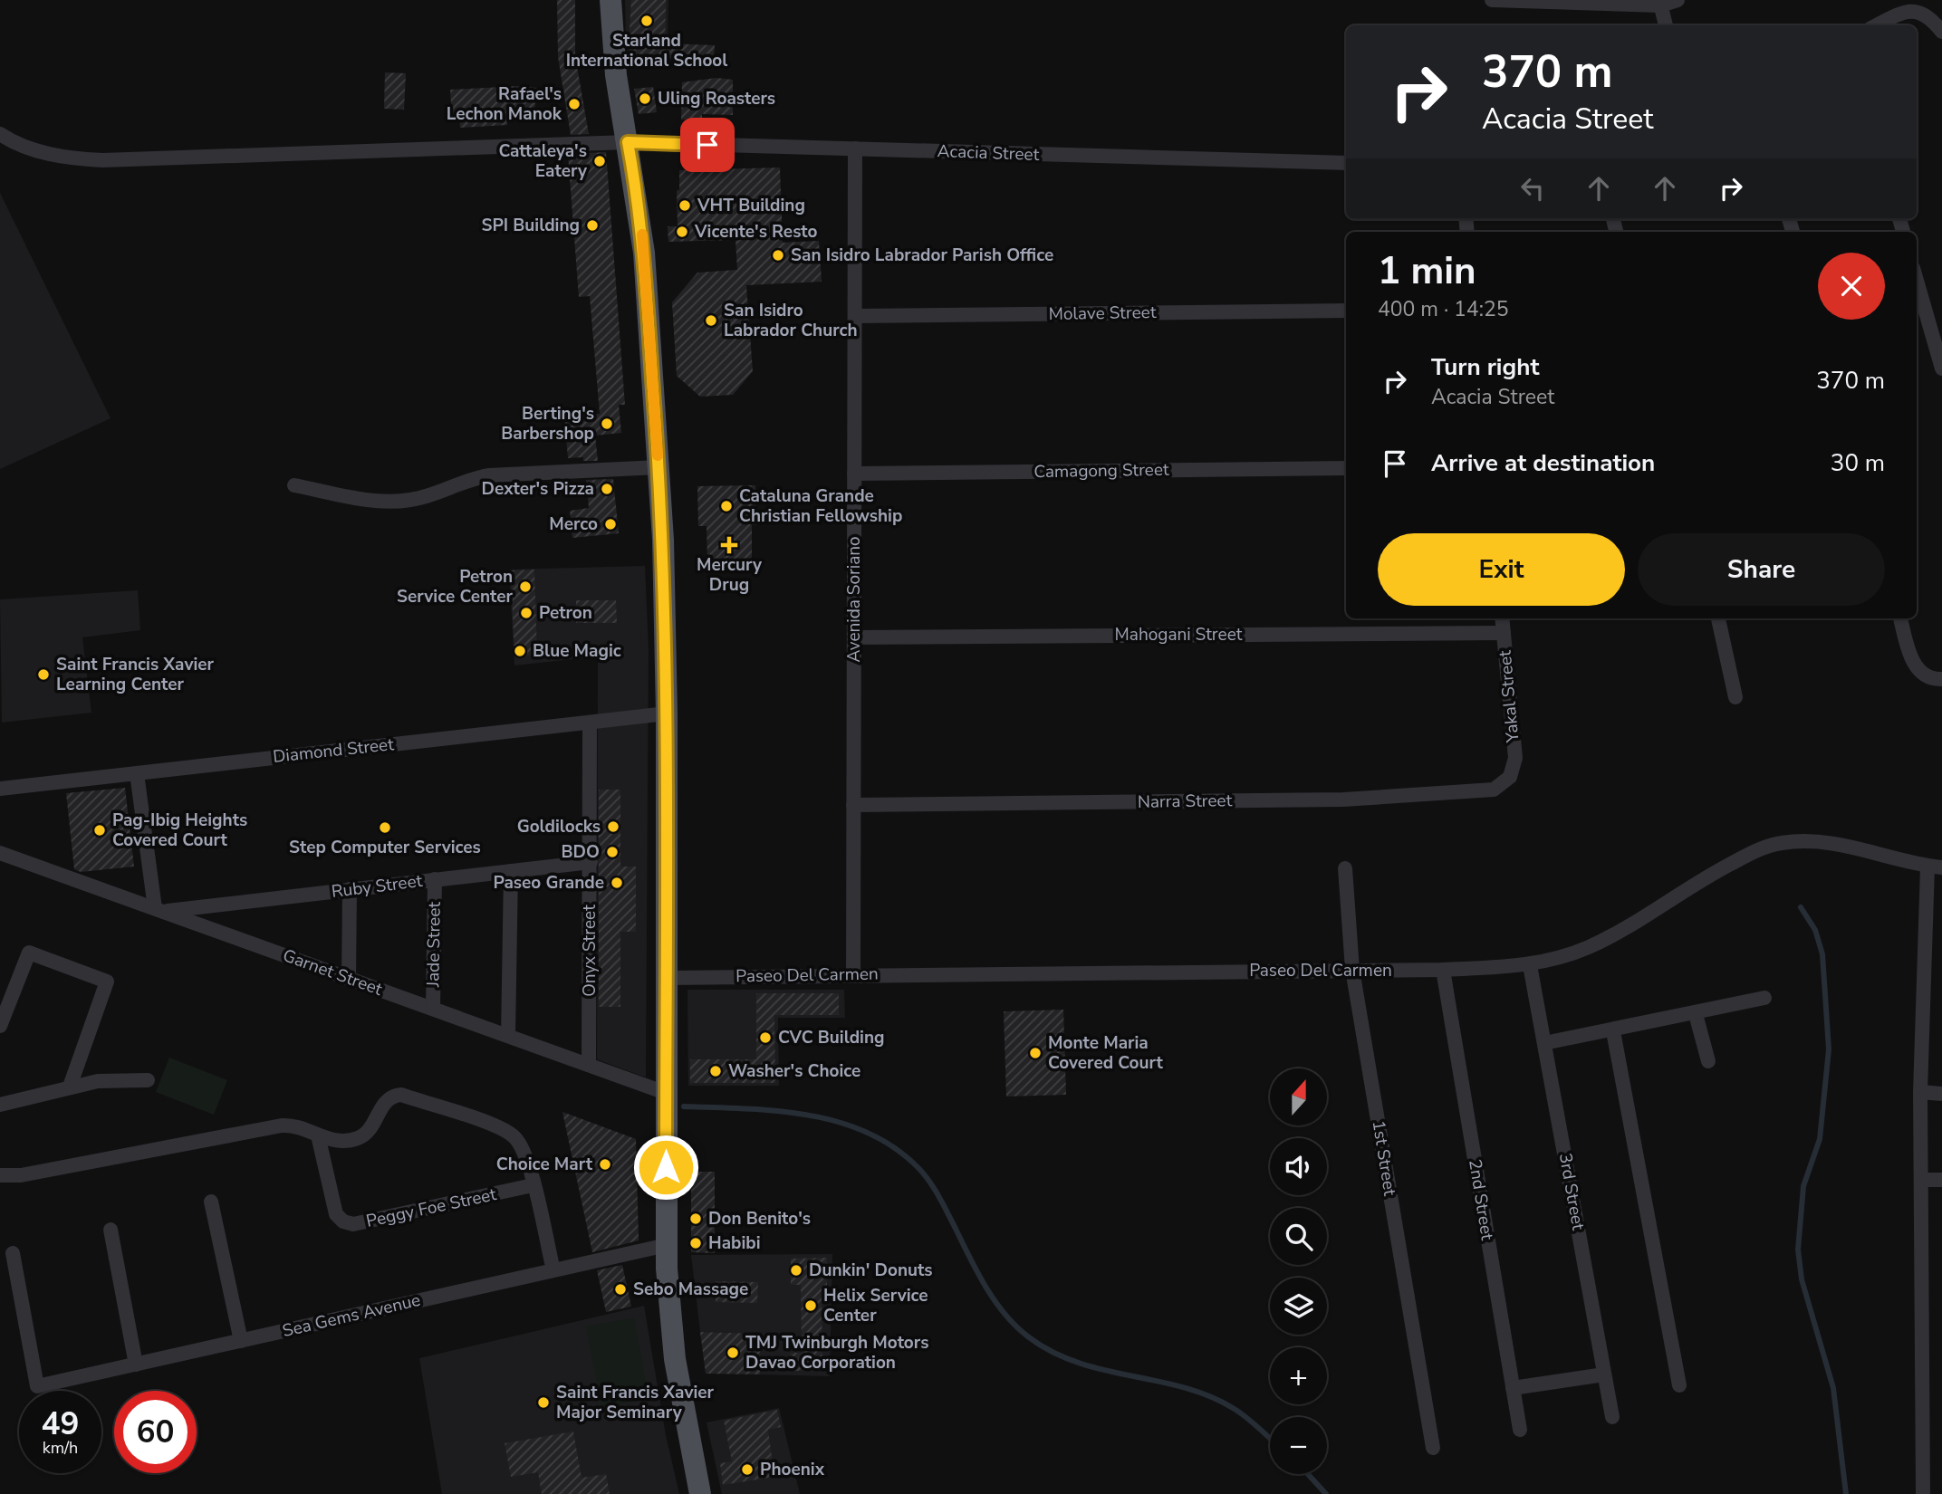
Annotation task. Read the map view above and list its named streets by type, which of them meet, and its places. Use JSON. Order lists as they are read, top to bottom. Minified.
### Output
{"streets":{"street":["Acacia Street","Molave Street","Camagong Street","Avenida Soriano","Mahogani Street","Yakal Street","Diamond Street","Narra Street","Ruby Street","Jade Street","Onyx Street","Paseo Del Carmen","Garnet Street","1st Street","3rd Street","2nd Street","Peggy Foe Street","Sea Gems Avenue"]},"crossings":[["Acacia Street","Avenida Soriano"],["Molave Street","Avenida Soriano"],["Camagong Street","Avenida Soriano"],["Avenida Soriano","Mahogani Street"],["Avenida Soriano","Narra Street"],["Avenida Soriano","Paseo Del Carmen"],["Mahogani Street","Yakal Street"],["Yakal Street","Narra Street"],["Diamond Street","Onyx Street"],["Ruby Street","Jade Street"],["Ruby Street","Onyx Street"],["Ruby Street","Garnet Street"],["Jade Street","Garnet Street"],["Onyx Street","Garnet Street"],["Paseo Del Carmen","1st Street"],["Paseo Del Carmen","3rd Street"],["Paseo Del Carmen","2nd Street"]],"places":{"other":["Starland International School","Uling Roasters","Rafael's Lechon Manok","Cattaleya's Eatery","VHT Building","SPI Building","Vicente's Resto","San Isidro Labrador Parish Office","San Isidro Labrador Church","Berting's Barbershop","Dexter's Pizza","Cataluna Grande Christian Fellowship","Merco","Petron Service Center","Petron","Blue Magic","Saint Francis Xavier Learning Center","Goldilocks","Step Computer Services","Pag-Ibig Heights Covered Court","BDO","Paseo Grande","CVC Building","Monte Maria Covered Court","Washer's Choice","Choice Mart","Don Benito's","Habibi","Dunkin' Donuts","Sebo Massage","Helix Service Center","TMJ Twinburgh Motors Davao Corporation","Saint Francis Xavier Major Seminary","Phoenix"],"health":["Mercury Drug"]},"north":"top","page":{"turn":["370 m","Acacia Street"],"heading":["1 min","400 m · 14:25"],"list":[{"name":"Turn right","note":"Acacia Street","value":"370 m"},{"name":"Arrive at destination","value":"30 m"}],"buttons":["Exit","Share"],"map_buttons":["+","−"],"speed":"49 km/h","limit":"60"}}
